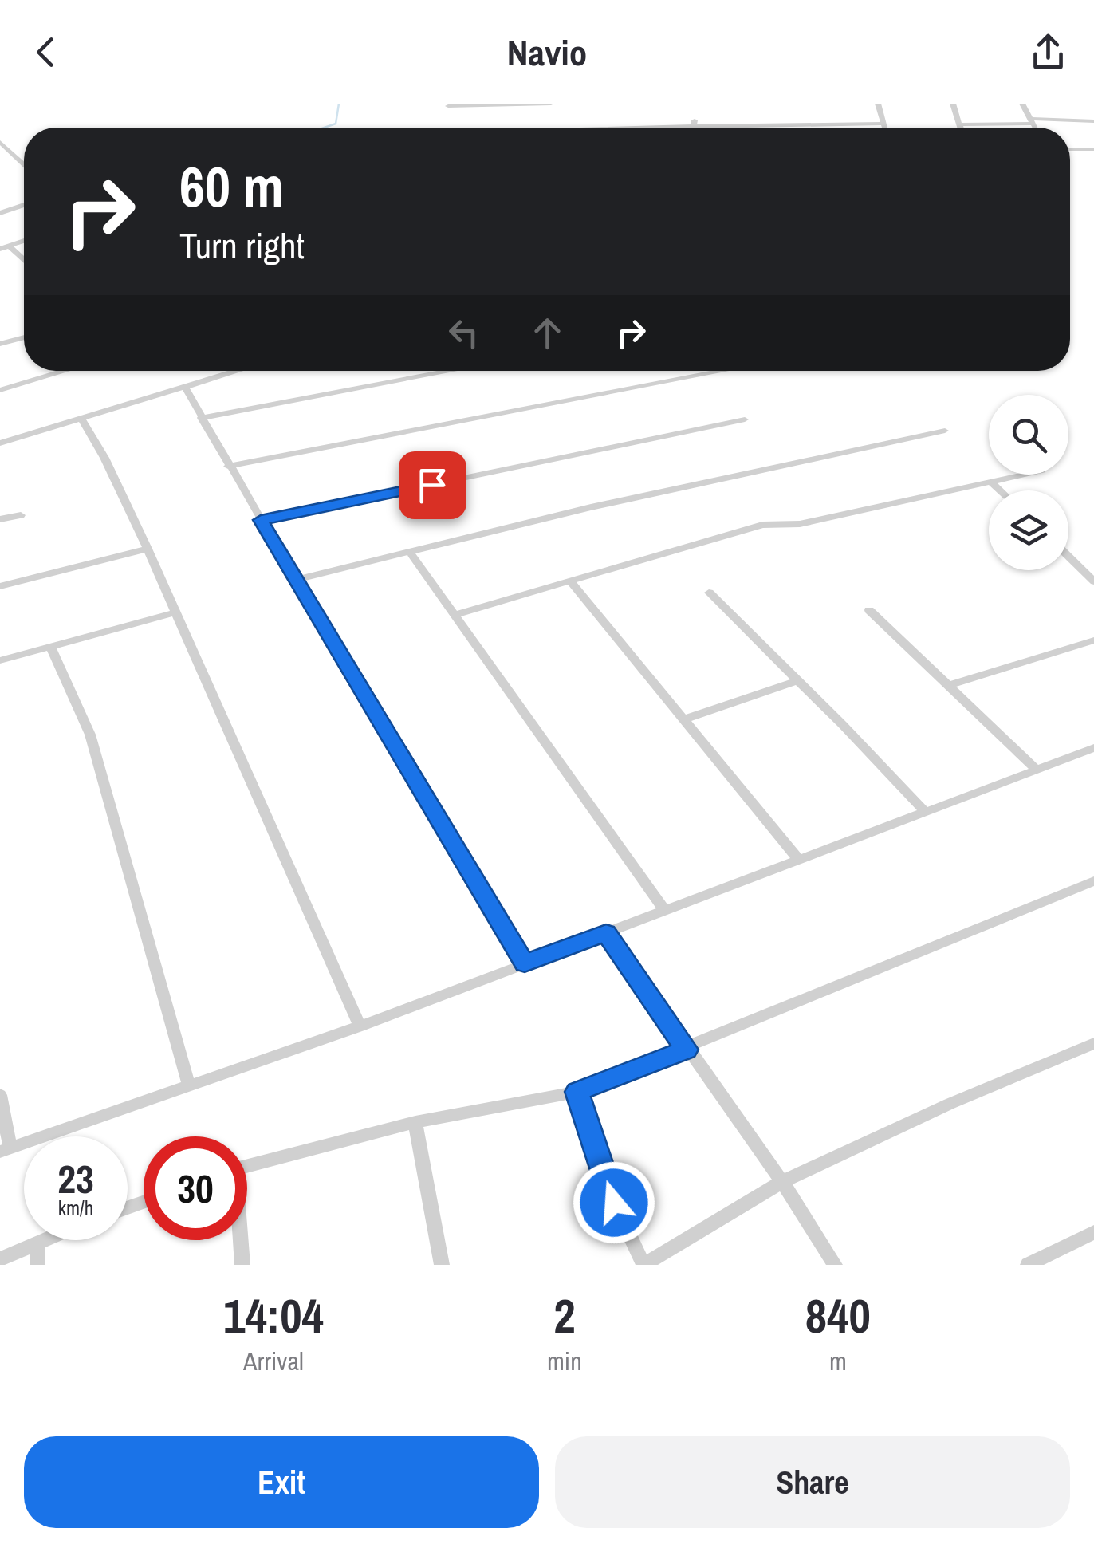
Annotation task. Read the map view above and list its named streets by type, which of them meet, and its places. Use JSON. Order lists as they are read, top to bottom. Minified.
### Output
{"page":{"header":"Navio","turn":["60 m","Turn right"],"speed":"23 km/h","limit":"30","eta":["14:04","Arrival","2","min","840","m"],"buttons":["Exit","Share"]}}
